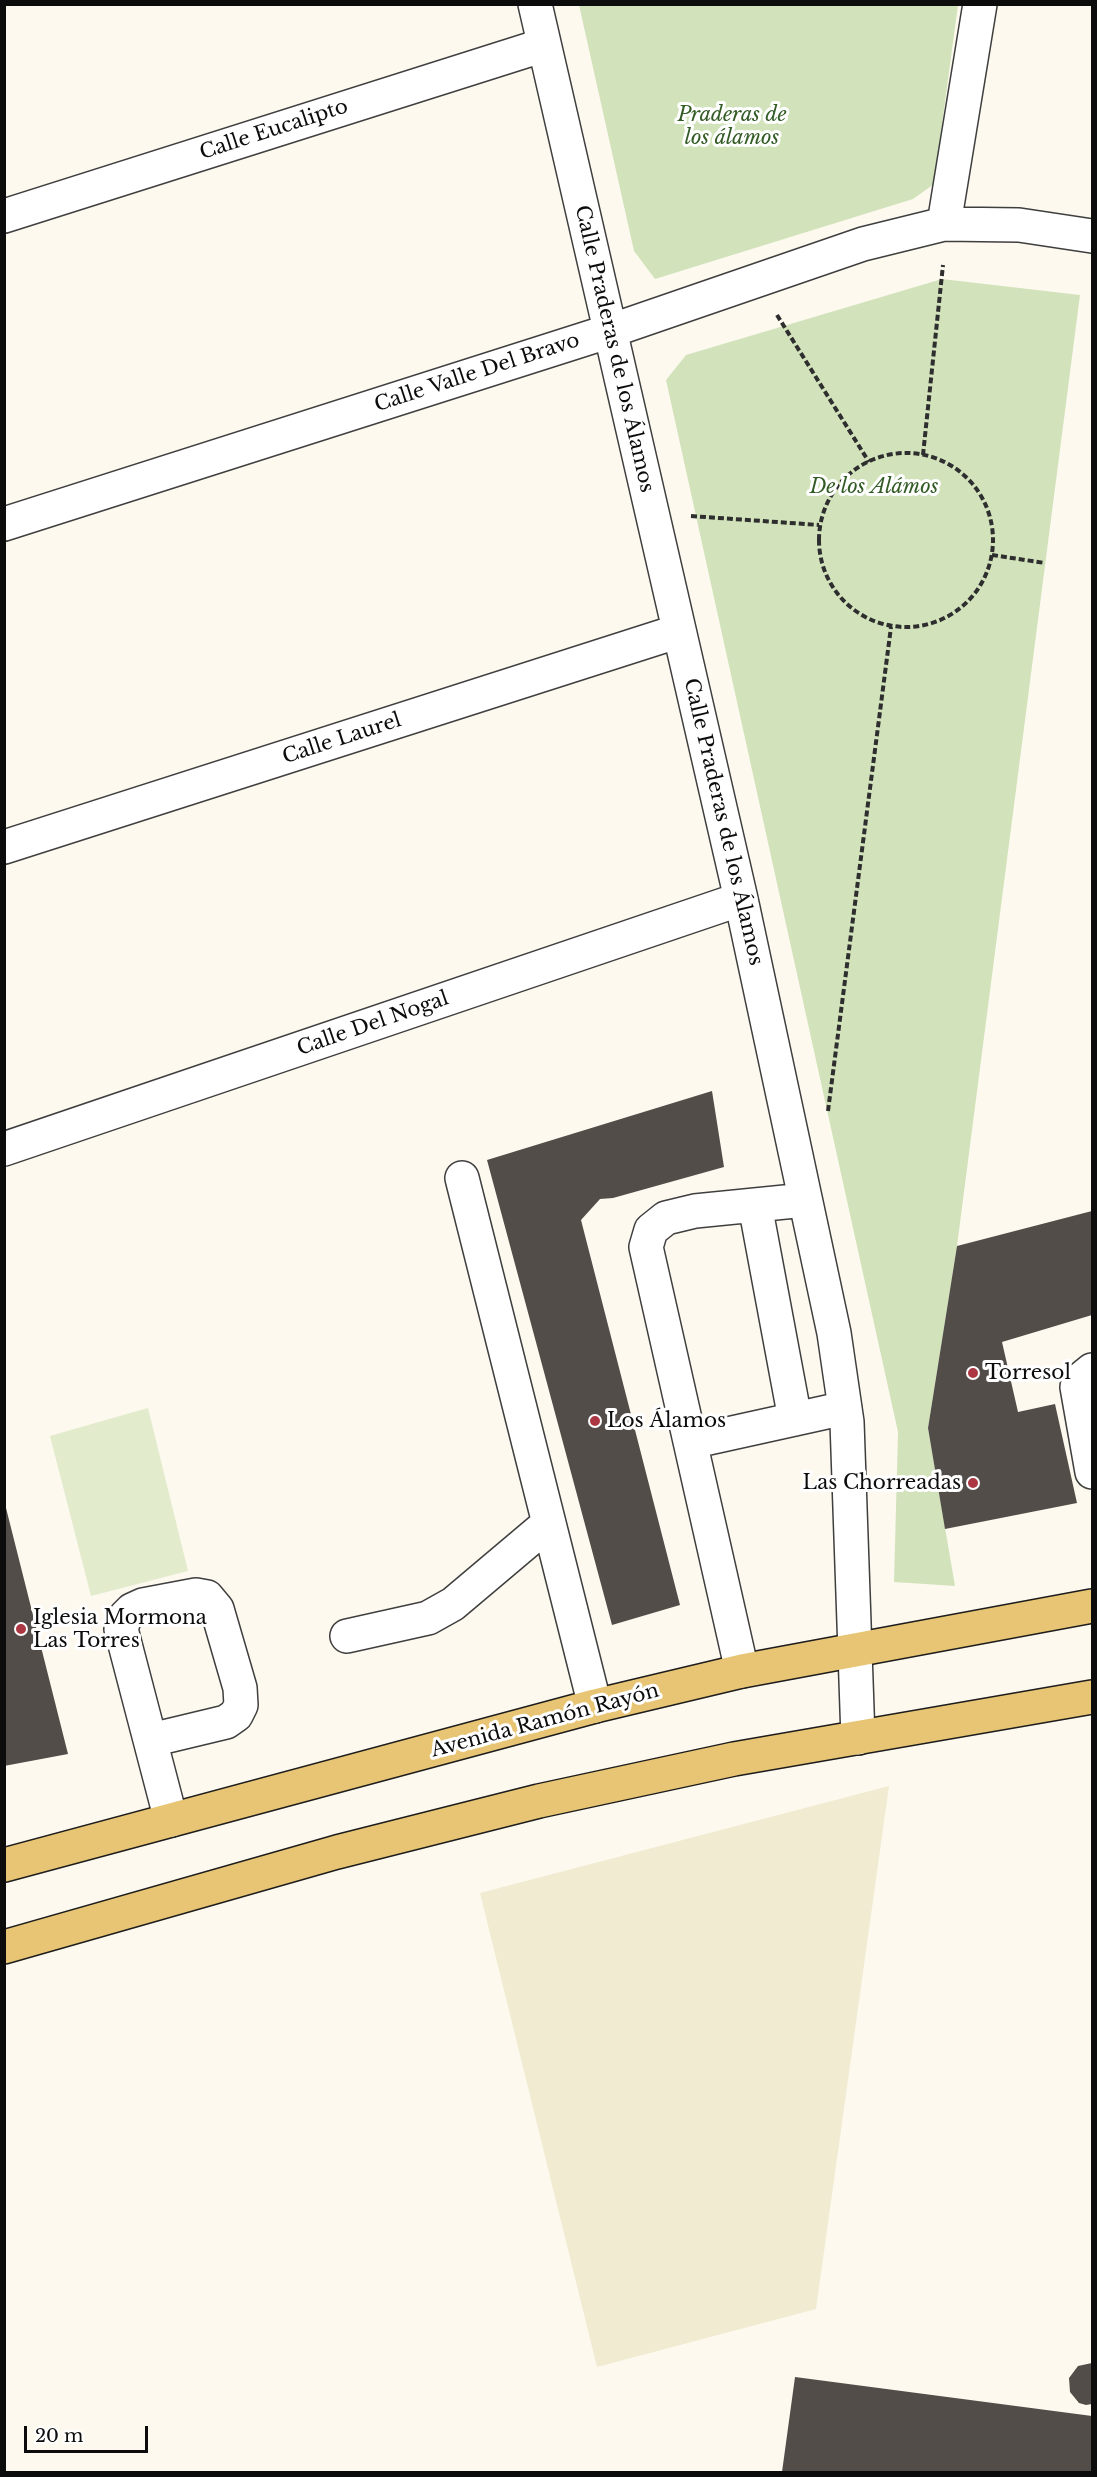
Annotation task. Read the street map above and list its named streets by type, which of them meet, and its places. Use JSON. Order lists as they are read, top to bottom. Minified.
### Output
{"streets":{"main road":["Avenida Ramón Rayón"],"street":["Calle Eucalipto","Calle Praderas de los Álamos","Calle Valle Del Bravo","Calle Laurel","Calle Del Nogal"]},"crossings":[["Calle Eucalipto","Calle Praderas de los Álamos"],["Calle Praderas de los Álamos","Calle Valle Del Bravo"],["Calle Praderas de los Álamos","Calle Laurel"],["Calle Praderas de los Álamos","Calle Del Nogal"],["Calle Praderas de los Álamos","Avenida Ramón Rayón"]],"parks":["Praderas de los álamos","De los Alámos"],"places":["Torresol","Los Álamos","Las Chorreadas","Iglesia Mormona Las Torres"],"scale_bar":"20 m"}
